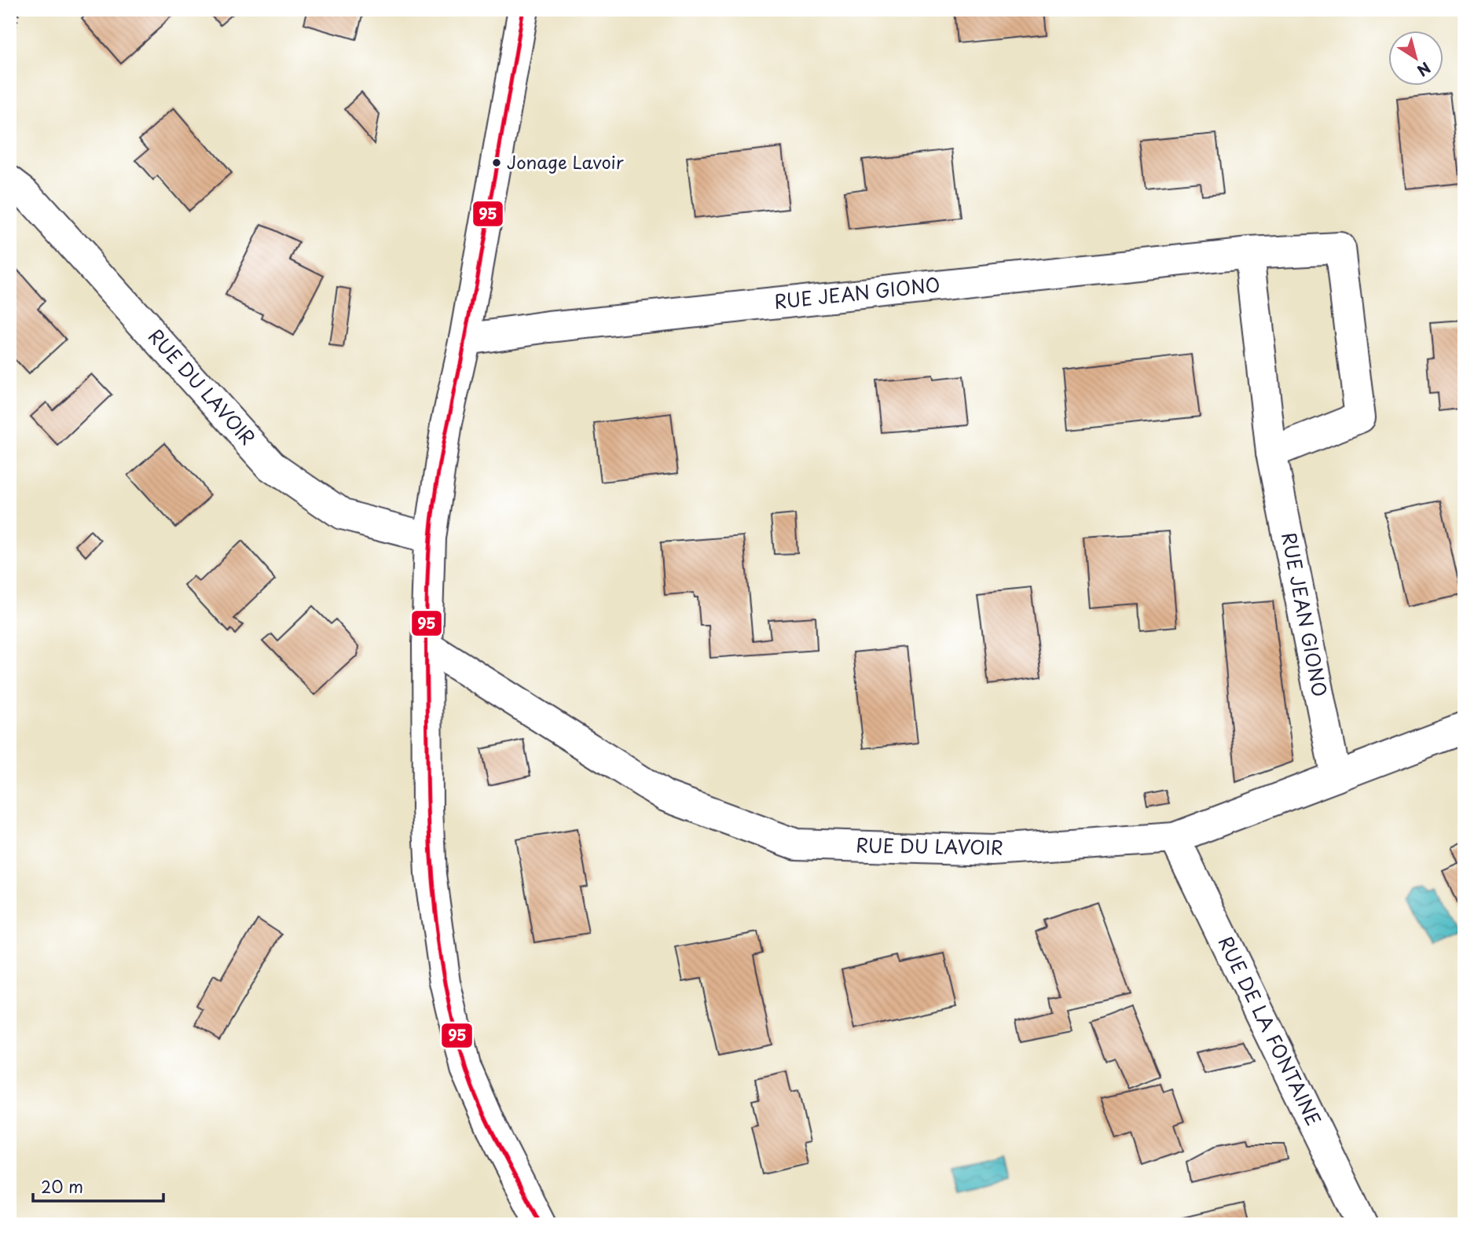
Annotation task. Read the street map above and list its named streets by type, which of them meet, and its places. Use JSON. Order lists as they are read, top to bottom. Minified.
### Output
{"streets":{"street":["RUE JEAN GIONO","RUE DU LAVOIR","RUE DE LA FONTAINE"]},"crossings":[["RUE JEAN GIONO","RUE DU LAVOIR"],["RUE DU LAVOIR","RUE DE LA FONTAINE"]],"places":["Jonage Lavoir"],"lines":["transit line 95"],"scale_bar":"20 m","north":"bottom right"}
